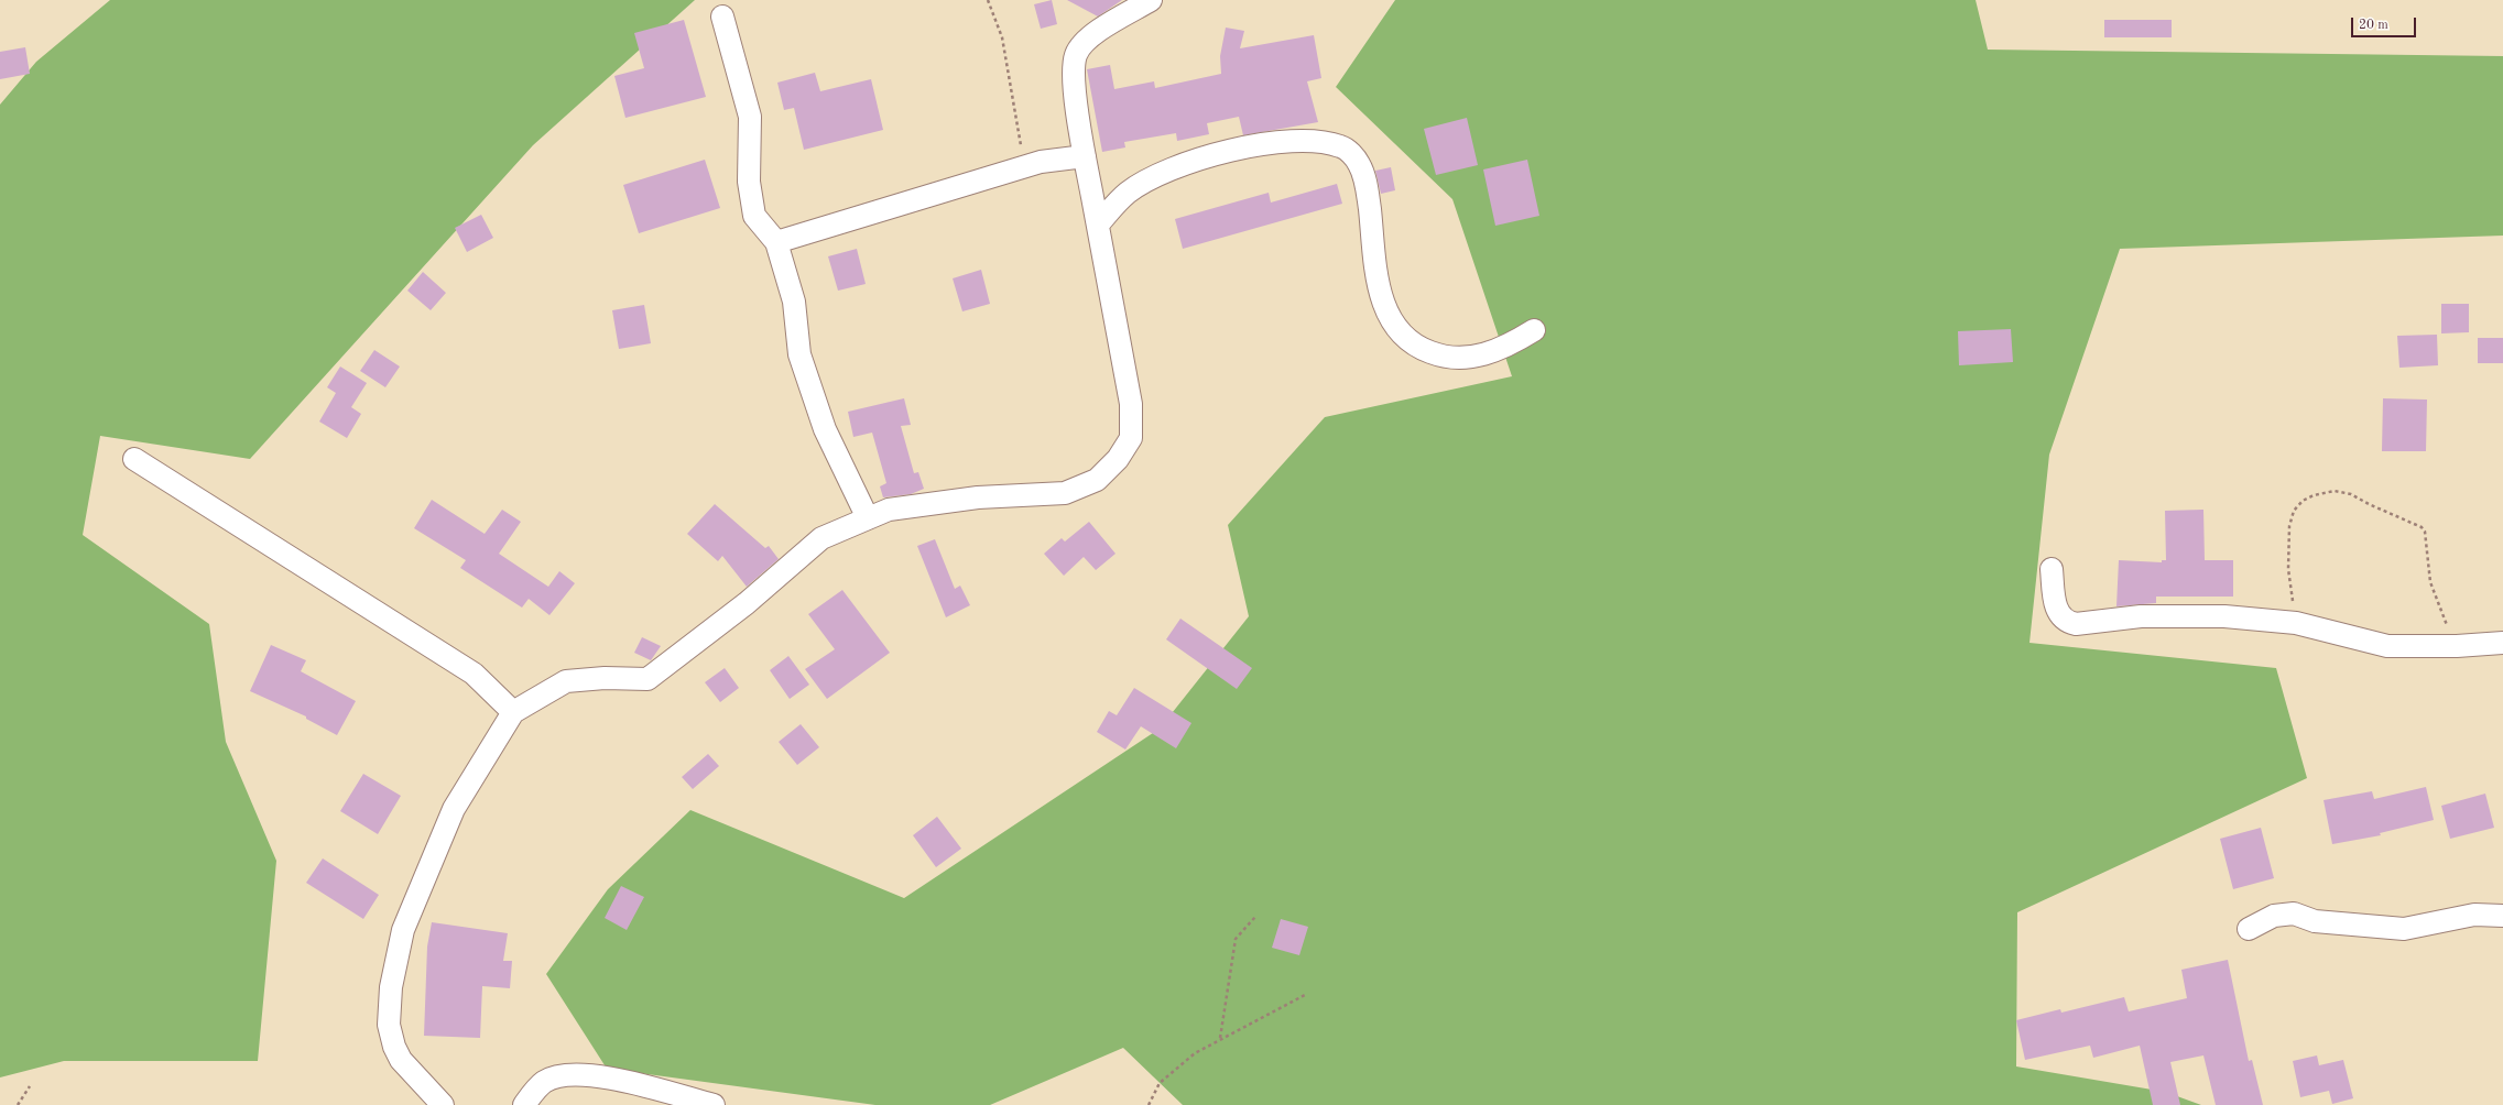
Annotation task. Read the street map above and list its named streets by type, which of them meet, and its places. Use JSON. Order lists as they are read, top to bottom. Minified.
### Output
{"scale_bar":"20 m"}
